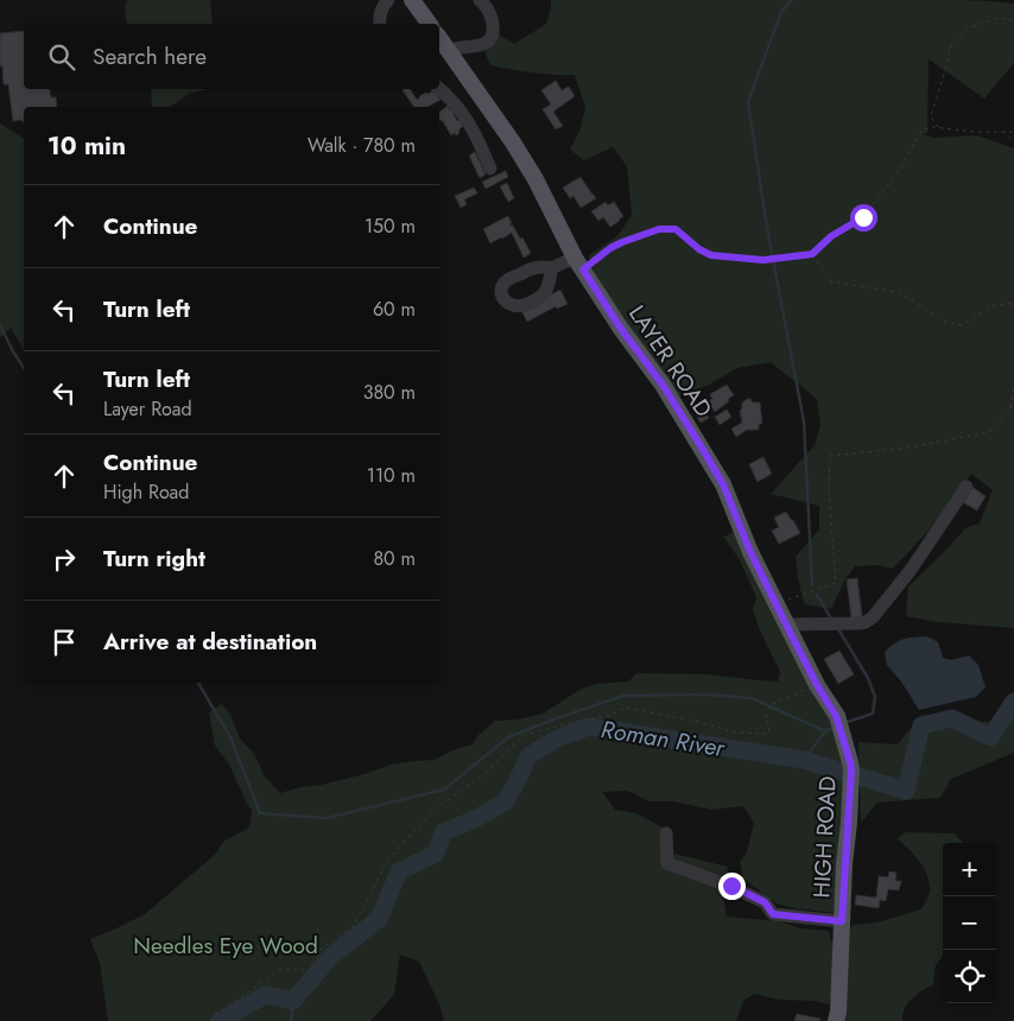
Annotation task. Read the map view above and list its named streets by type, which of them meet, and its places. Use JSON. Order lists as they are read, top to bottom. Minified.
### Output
{"streets":{"main road":["LAYER ROAD","HIGH ROAD"]},"crossings":[["LAYER ROAD","HIGH ROAD"]],"water":["Roman River"],"parks":["Needles Eye Wood"],"page":{"search":"Search here","heading":["10 min","Walk · 780 m"],"list":[["Continue","150 m"],["Turn left","60 m"],["Turn left","Layer Road","380 m"],["Continue","High Road","110 m"],["Turn right","80 m"],"Arrive at destination"],"map_buttons":["+","−"]}}
